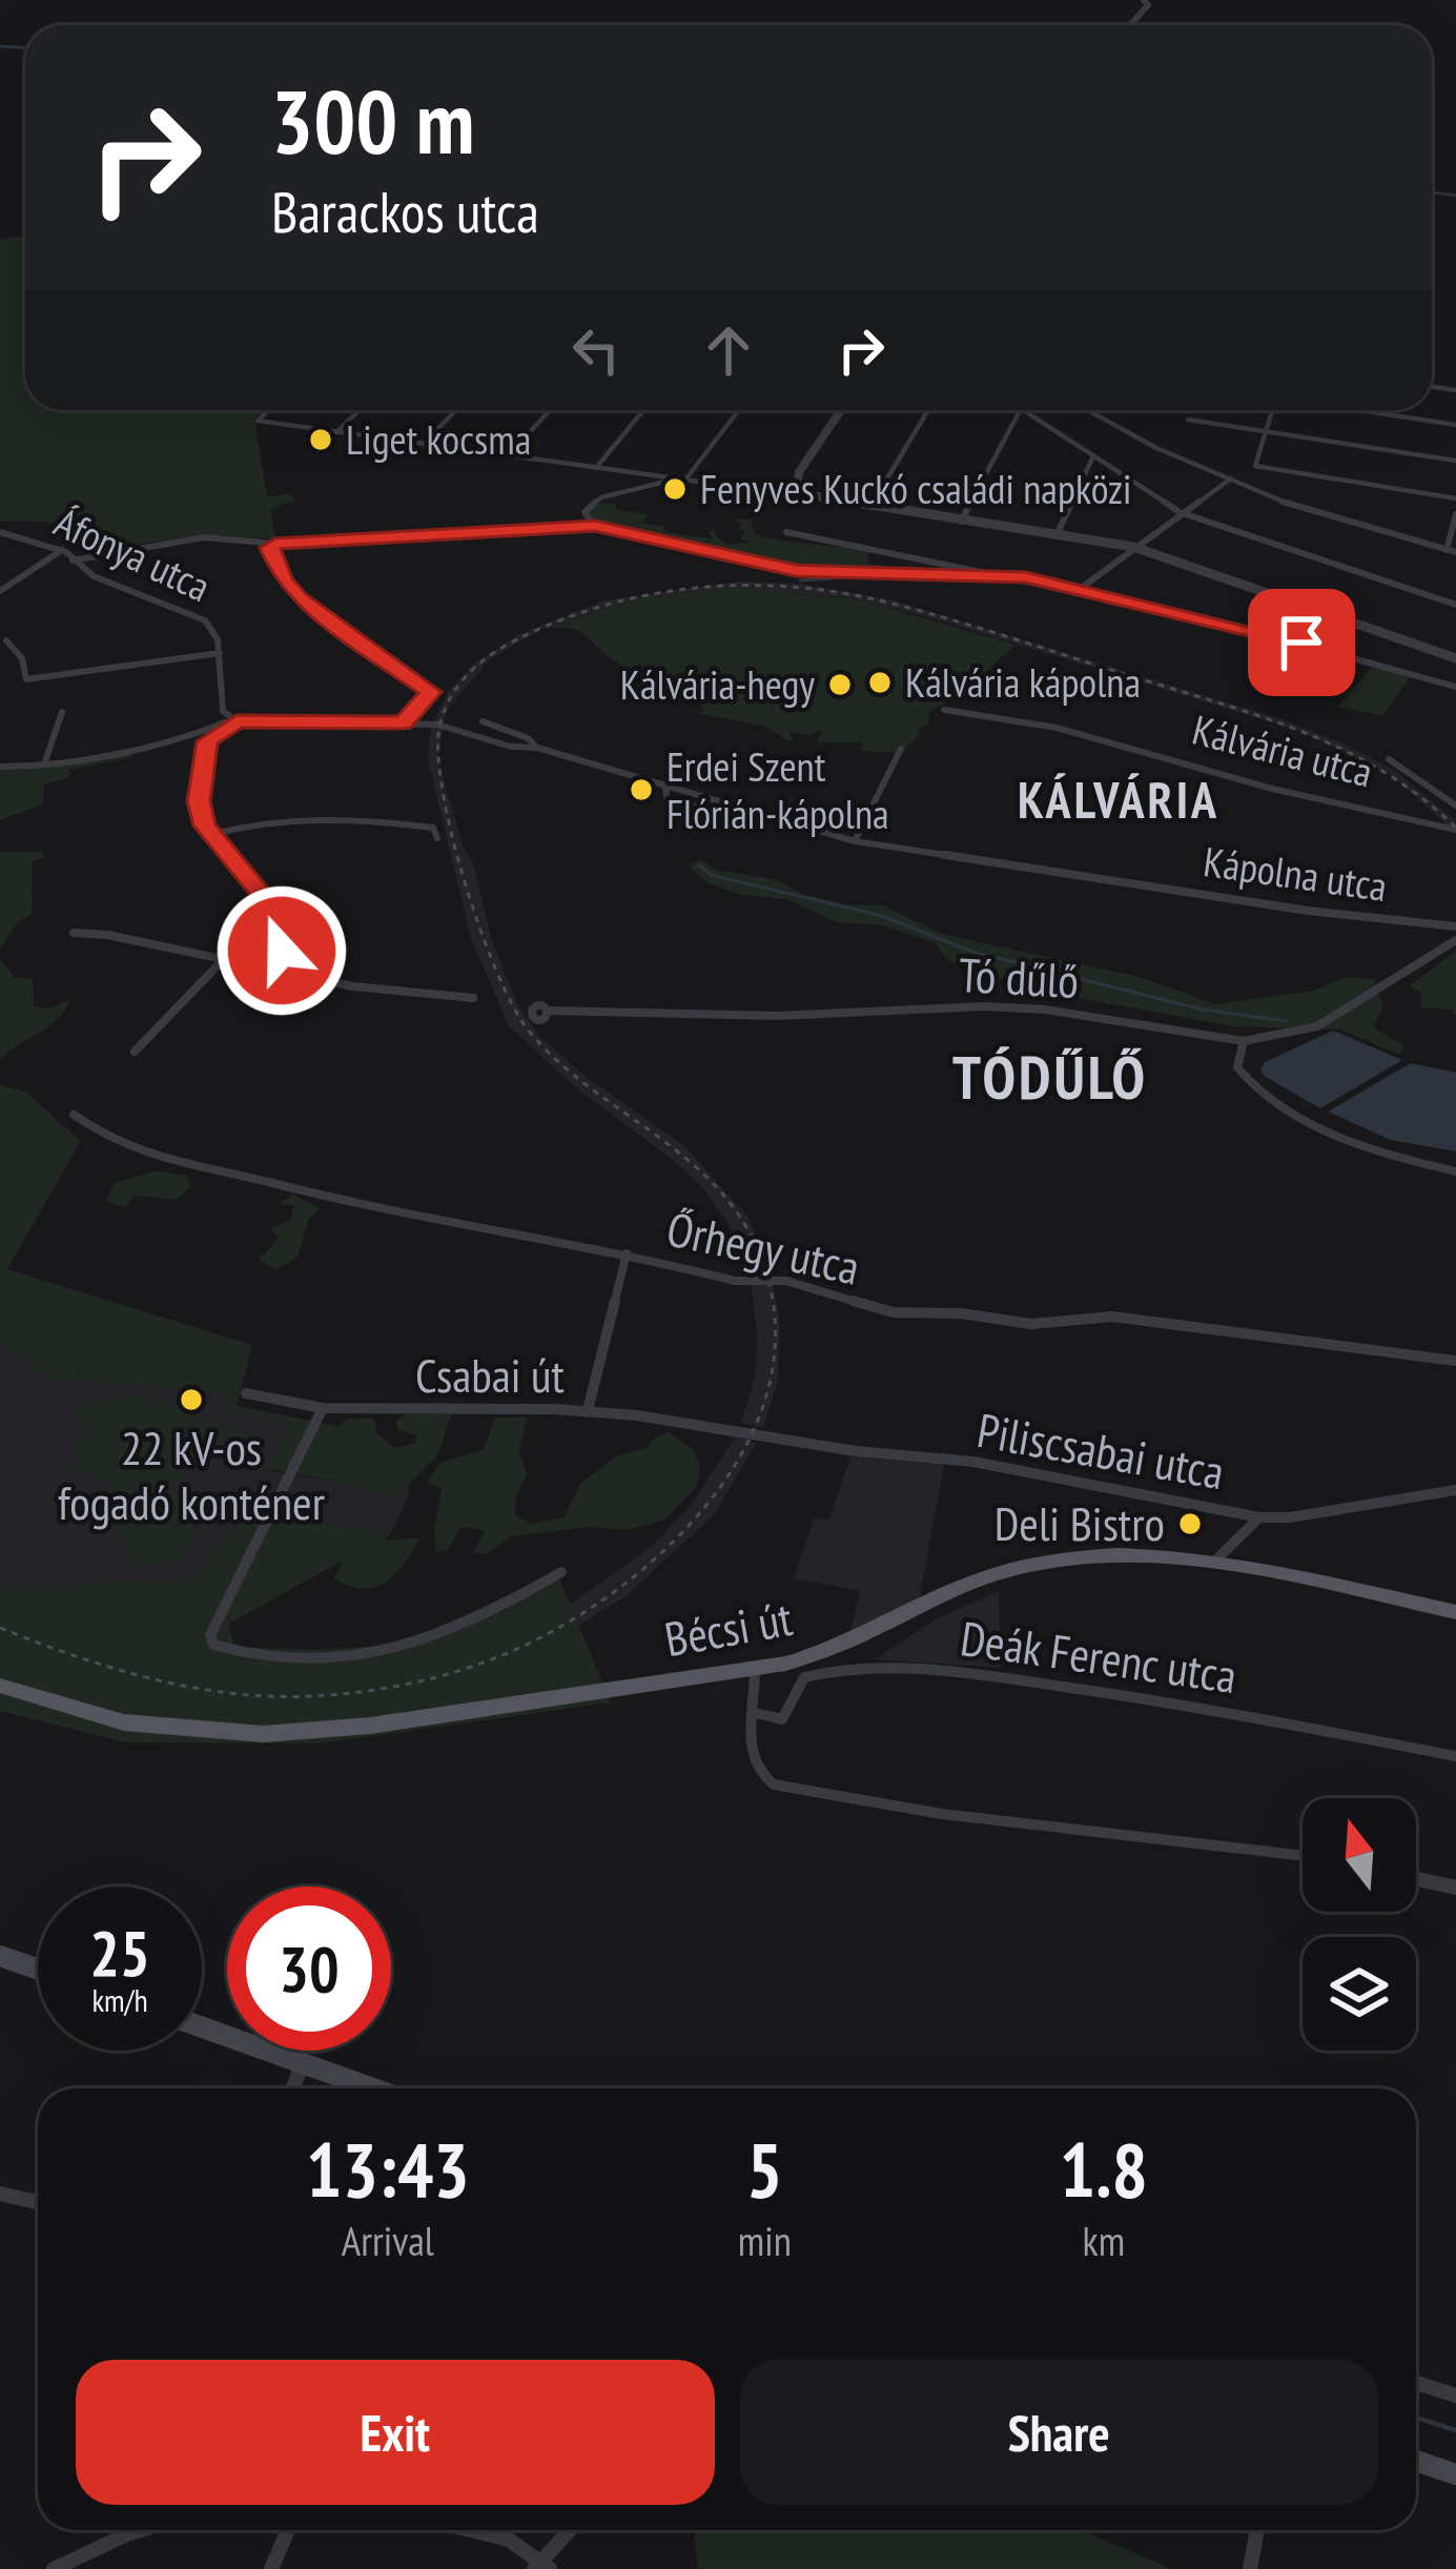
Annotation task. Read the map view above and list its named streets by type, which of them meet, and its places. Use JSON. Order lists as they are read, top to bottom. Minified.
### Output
{"streets":{"main road":["Bécsi út"],"street":["Áfonya utca","Kálvária utca","Kápolna utca","Tó dűlő","Őrhegy utca","Csabai út","Piliscsabai utca","Deák Ferenc utca"]},"crossings":[["Áfonya utca","Kápolna utca"],["Csabai út","Piliscsabai utca"]],"districts":["KÁLVÁRIA","TÓDŰLŐ"],"places":["Liget kocsma","Fenyves Kuckó családi napközi","Kálvária kápolna","Kálvária-hegy","Erdei Szent Flórián-kápolna","22 kV-os fogadó konténer","Deli Bistro"],"north":"top","page":{"turn":["300 m","Barackos utca"],"speed":"25 km/h","limit":"30","eta":["13:43","Arrival","5","min","1.8","km"],"buttons":["Exit","Share"]}}
